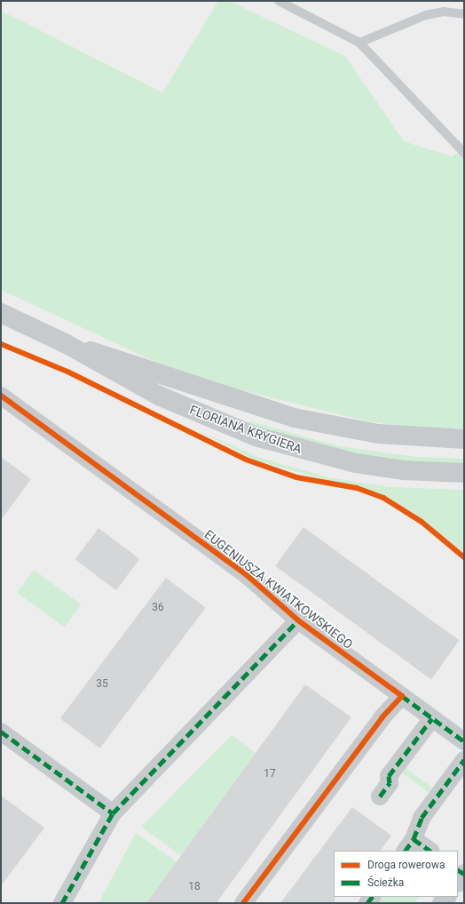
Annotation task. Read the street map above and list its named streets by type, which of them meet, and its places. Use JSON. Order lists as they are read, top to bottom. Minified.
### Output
{"streets":{"street":["FLORIANA KRYGIERA","EUGENIUSZA KWIATKOWSKIEGO"]},"house_numbers":["36","35","17","18"],"legend":["Droga rowerowa","Ścieżka"]}
